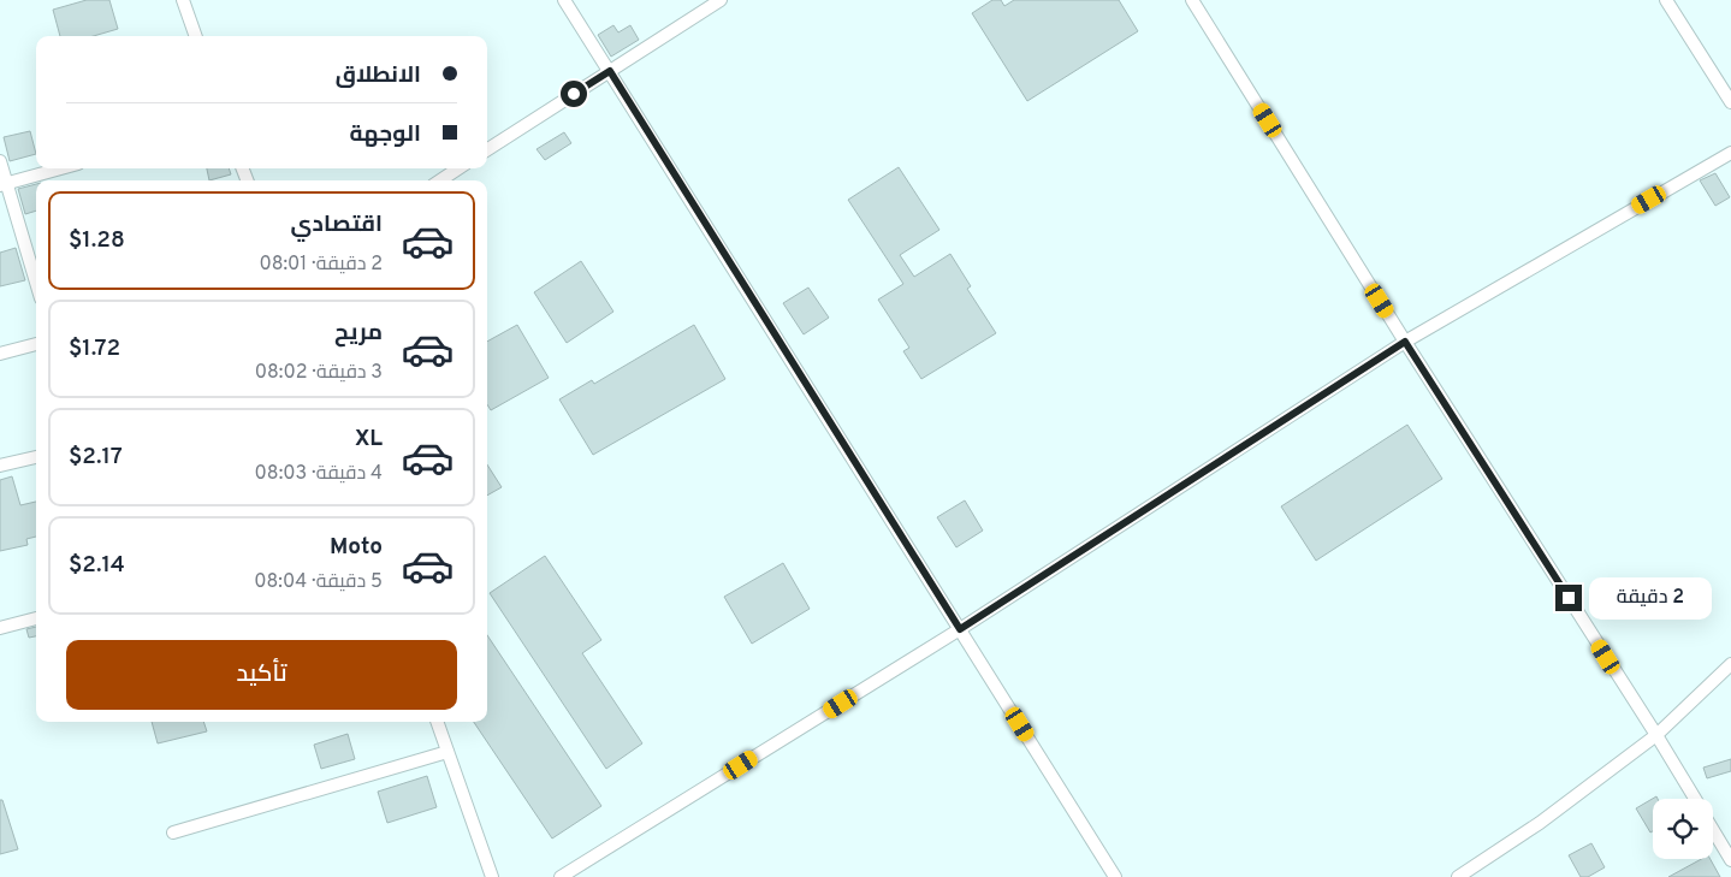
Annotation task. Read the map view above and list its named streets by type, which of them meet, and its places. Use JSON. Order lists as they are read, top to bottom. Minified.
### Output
{"page":{"banner":["الانطلاق","الوجهة"],"list":[{"name":"اقتصادي","note":"2 دقيقة · 08:01","value":"$1.28"},{"name":"مريح","note":"3 دقيقة · 08:02","value":"$1.72"},{"name":"XL","note":"4 دقيقة · 08:03","value":"$2.17"},{"name":"Moto","note":"5 دقيقة · 08:04","value":"$2.14"}],"bubble":"2 دقيقة","buttons":"تأكيد"}}
